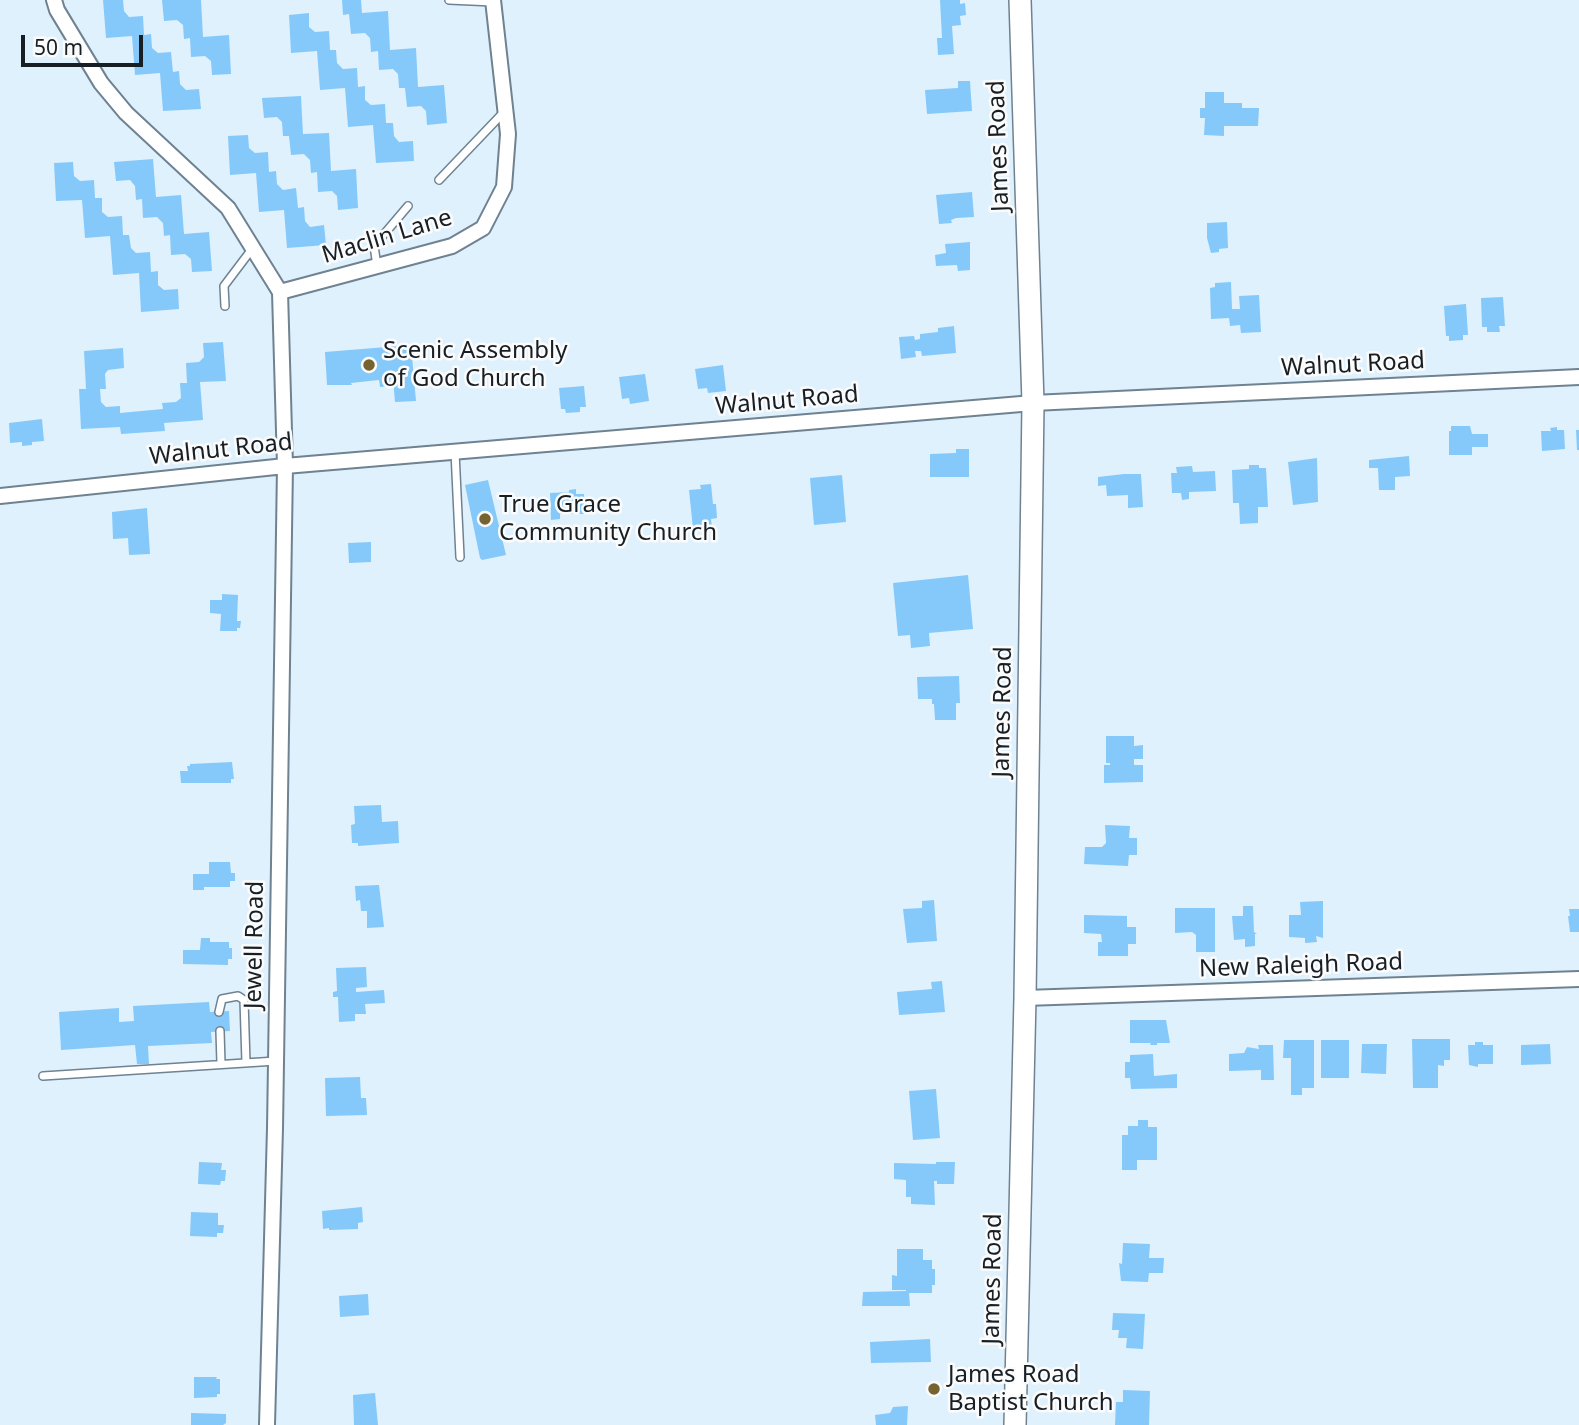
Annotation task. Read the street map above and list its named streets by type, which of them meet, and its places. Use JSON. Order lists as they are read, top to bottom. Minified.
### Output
{"streets":{"main road":["James Road"],"street":["Maclin Lane","Walnut Road","Jewell Road","New Raleigh Road"]},"crossings":[["James Road","Walnut Road"],["James Road","New Raleigh Road"],["Maclin Lane","Jewell Road"],["Walnut Road","Jewell Road"]],"places":["Scenic Assembly of God Church","True Grace Community Church","James Road Baptist Church"],"scale_bar":"50 m"}
